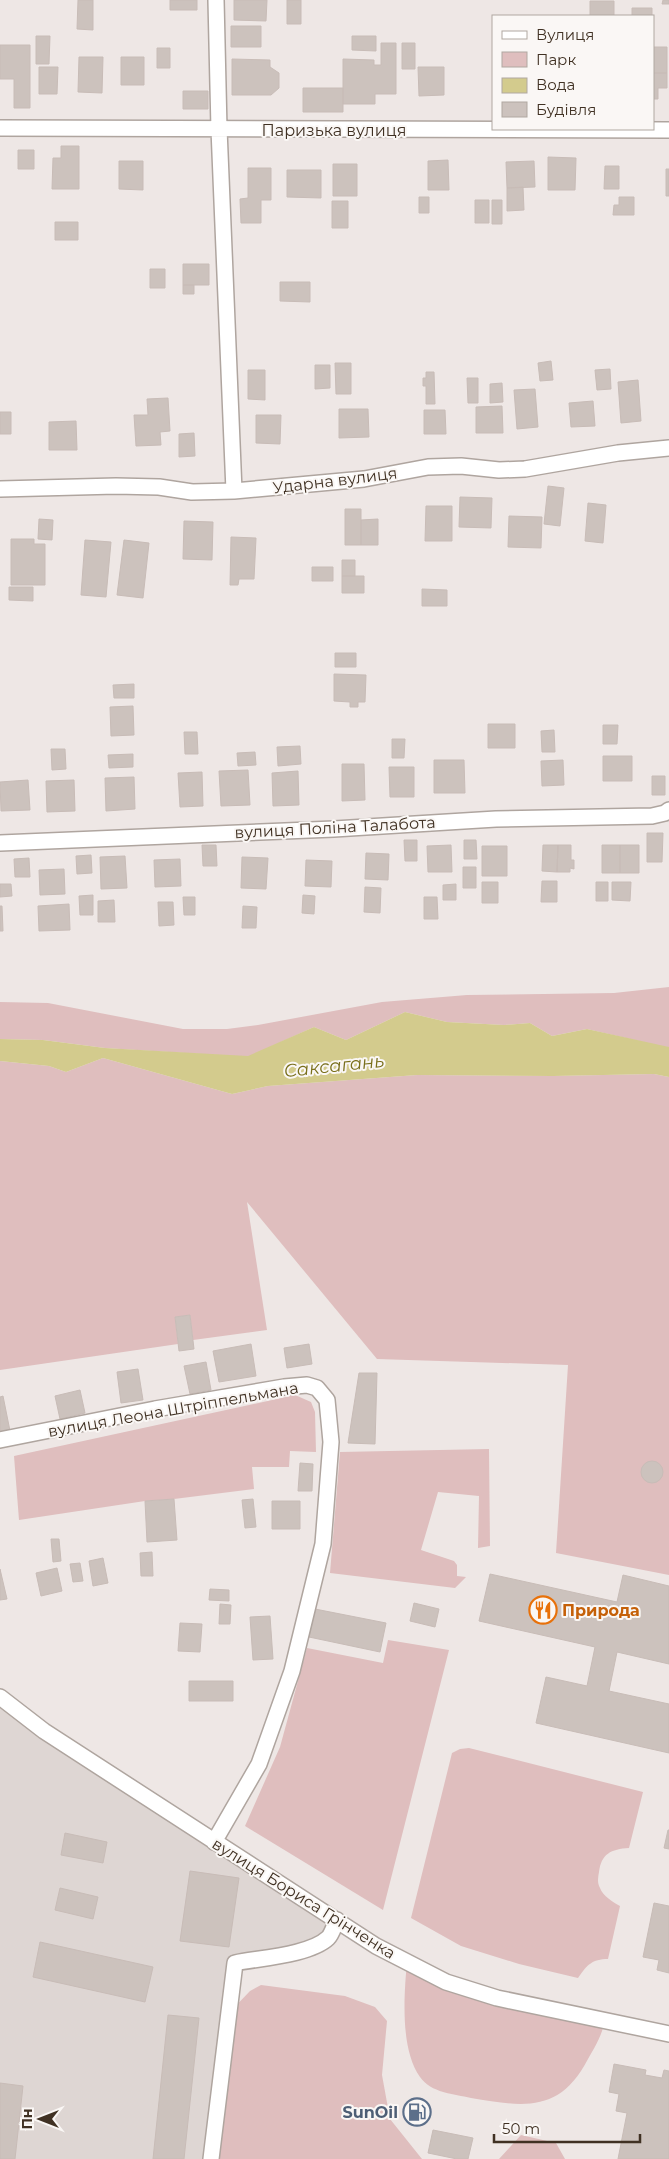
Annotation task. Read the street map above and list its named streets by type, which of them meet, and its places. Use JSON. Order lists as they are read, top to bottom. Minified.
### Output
{"streets":{"street":["Паризька вулиця","Ударна вулиця","вулиця Поліна Талабота","вулиця Леона Штріппельмана","вулиця Бориса Грінченка"]},"crossings":[["вулиця Леона Штріппельмана","вулиця Бориса Грінченка"]],"water":["Саксагань"],"places":{"restaurant":["Природа"],"fuel station":["SunOil"]},"legend":["Вулиця","Парк","Вода","Будівля"],"scale_bar":"50 m","north":"left"}
